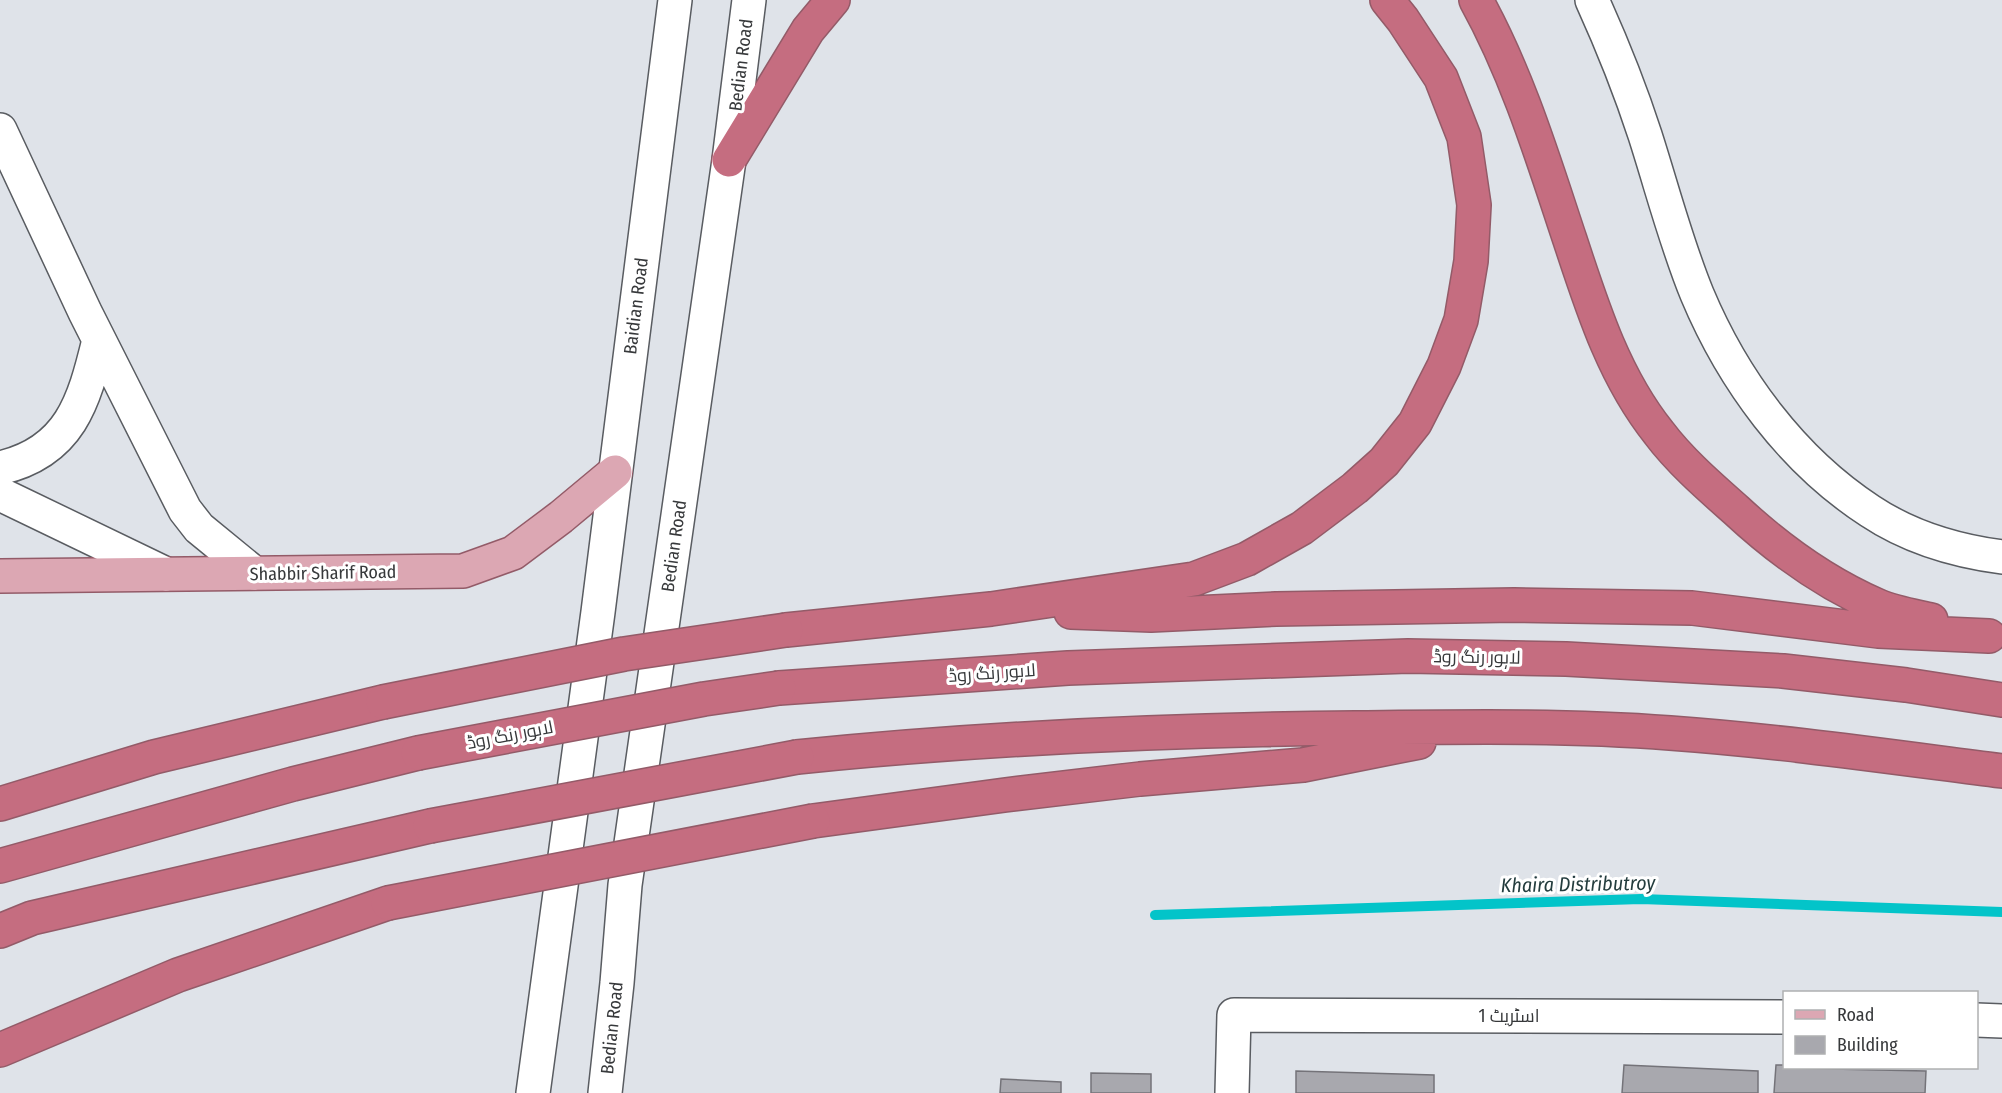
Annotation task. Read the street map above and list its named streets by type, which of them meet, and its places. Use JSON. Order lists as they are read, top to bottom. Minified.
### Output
{"streets":{"highway":["لاہور رنگ روڈ"],"main road":["Shabbir Sharif Road"],"street":["Bedian Road","Baidian Road","اسٹریٹ 1"]},"crossings":[["Baidian Road","Shabbir Sharif Road"]],"water":["Khaira Distributroy"],"legend":["Road","Building"]}
